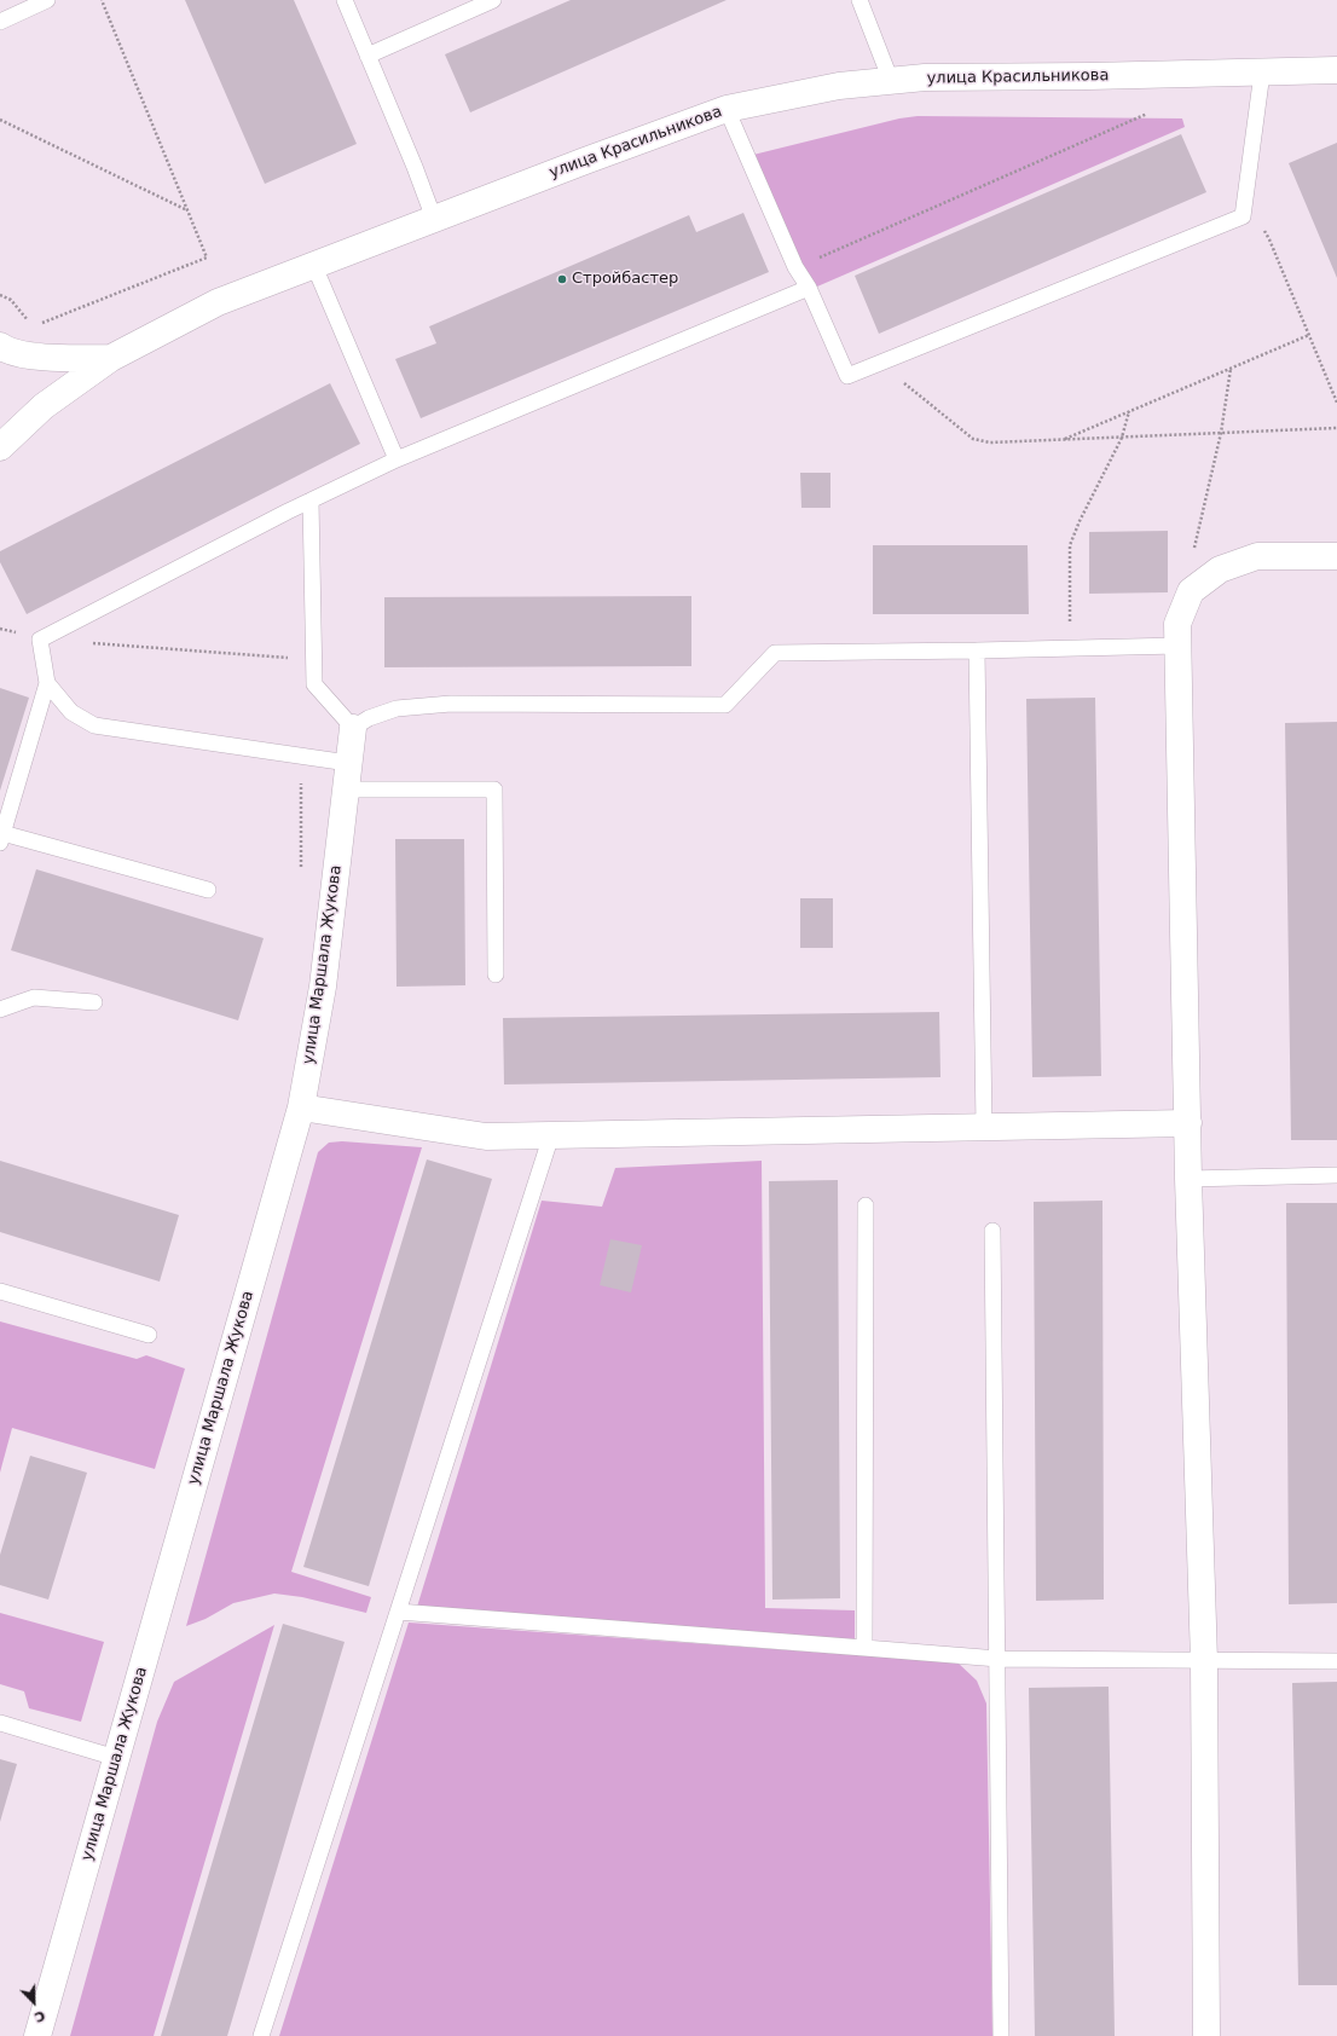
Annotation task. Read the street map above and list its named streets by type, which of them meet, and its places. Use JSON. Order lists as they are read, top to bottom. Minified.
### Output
{"streets":{"street":["улица Красильникова","улица Маршала Жукова"]},"places":["Стройбастер"],"north":"bottom right"}
